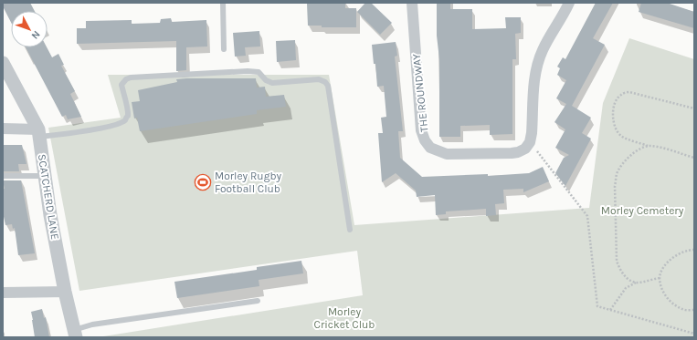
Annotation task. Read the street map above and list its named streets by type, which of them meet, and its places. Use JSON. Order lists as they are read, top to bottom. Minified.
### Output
{"streets":{"street":["THE ROUNDWAY","SCATCHERD LANE"]},"parks":["Morley Cemetery","Morley Cricket Club"],"places":{"sports":["Morley Rugby Football Club"]},"north":"bottom right"}
